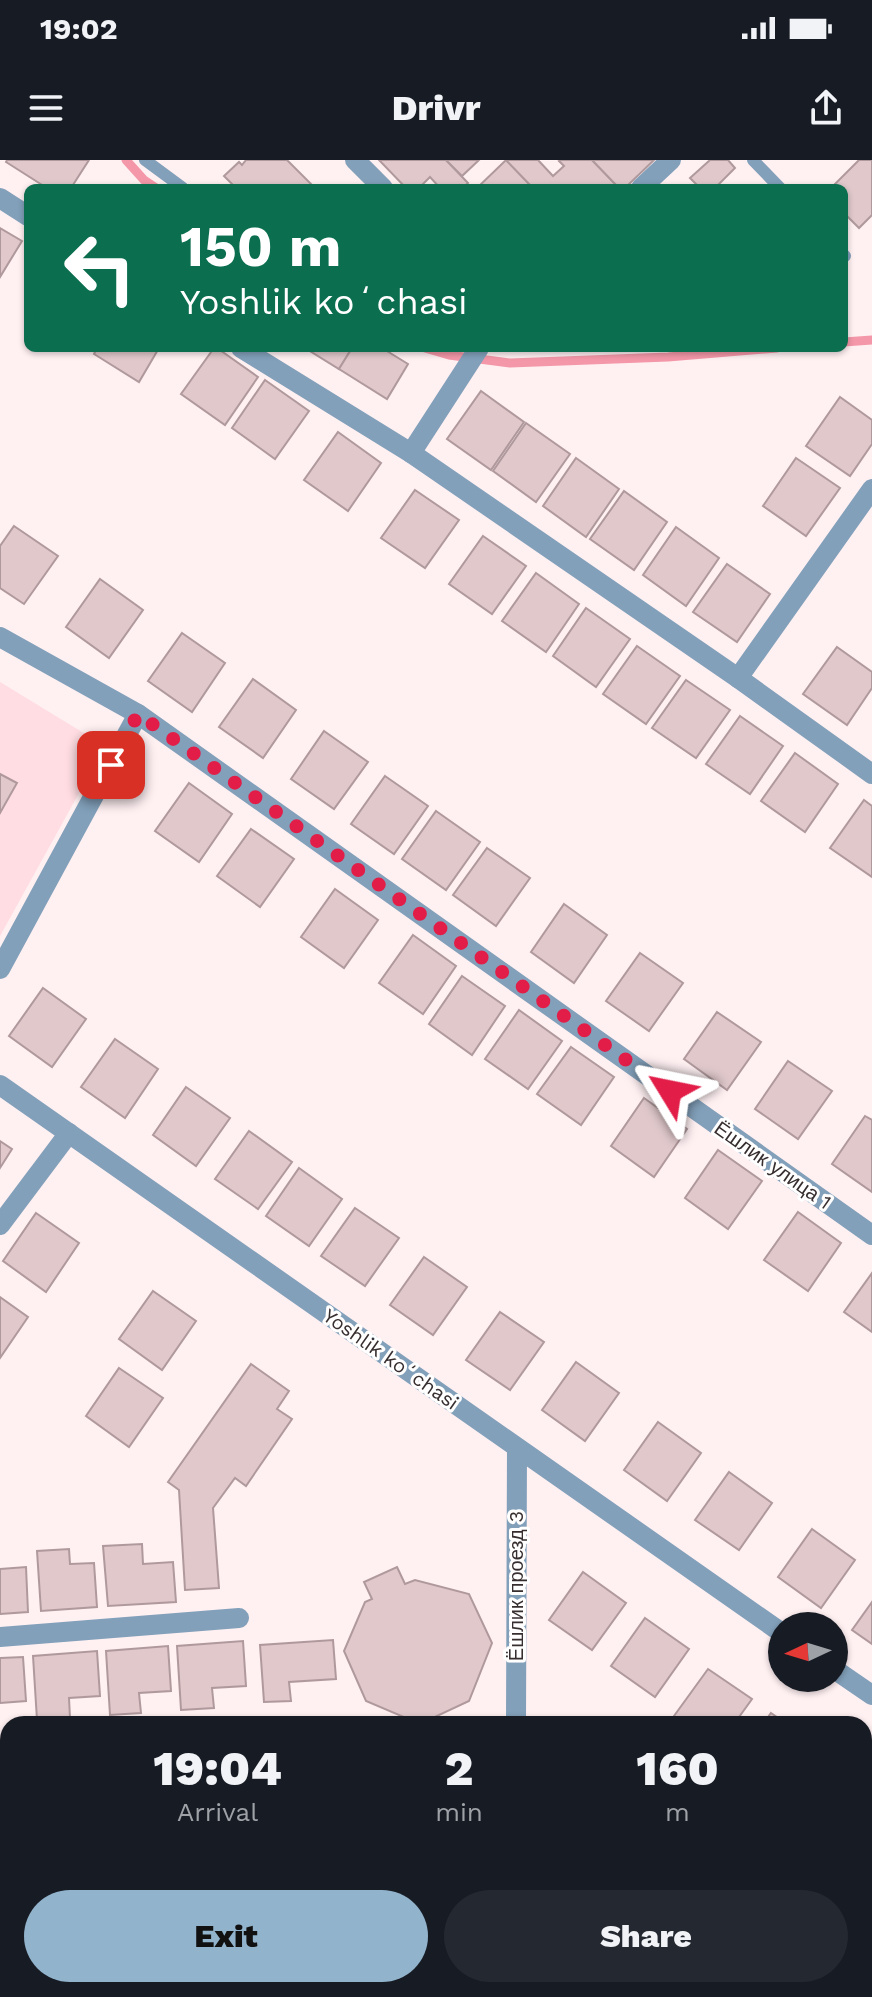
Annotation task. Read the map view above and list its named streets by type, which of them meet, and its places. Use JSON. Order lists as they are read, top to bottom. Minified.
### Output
{"streets":{"street":["Ёшлик улица 1","Yoshlik koʻchasi","Ёшлик проезд 3"]},"crossings":[["Yoshlik koʻchasi","Ёшлик проезд 3"]],"north":"left","page":{"status":"19:02","header":"Drivr","turn":["150 m","Yoshlik koʻchasi"],"eta":["19:04","Arrival","2","min","160","m"],"buttons":["Exit","Share"]}}
